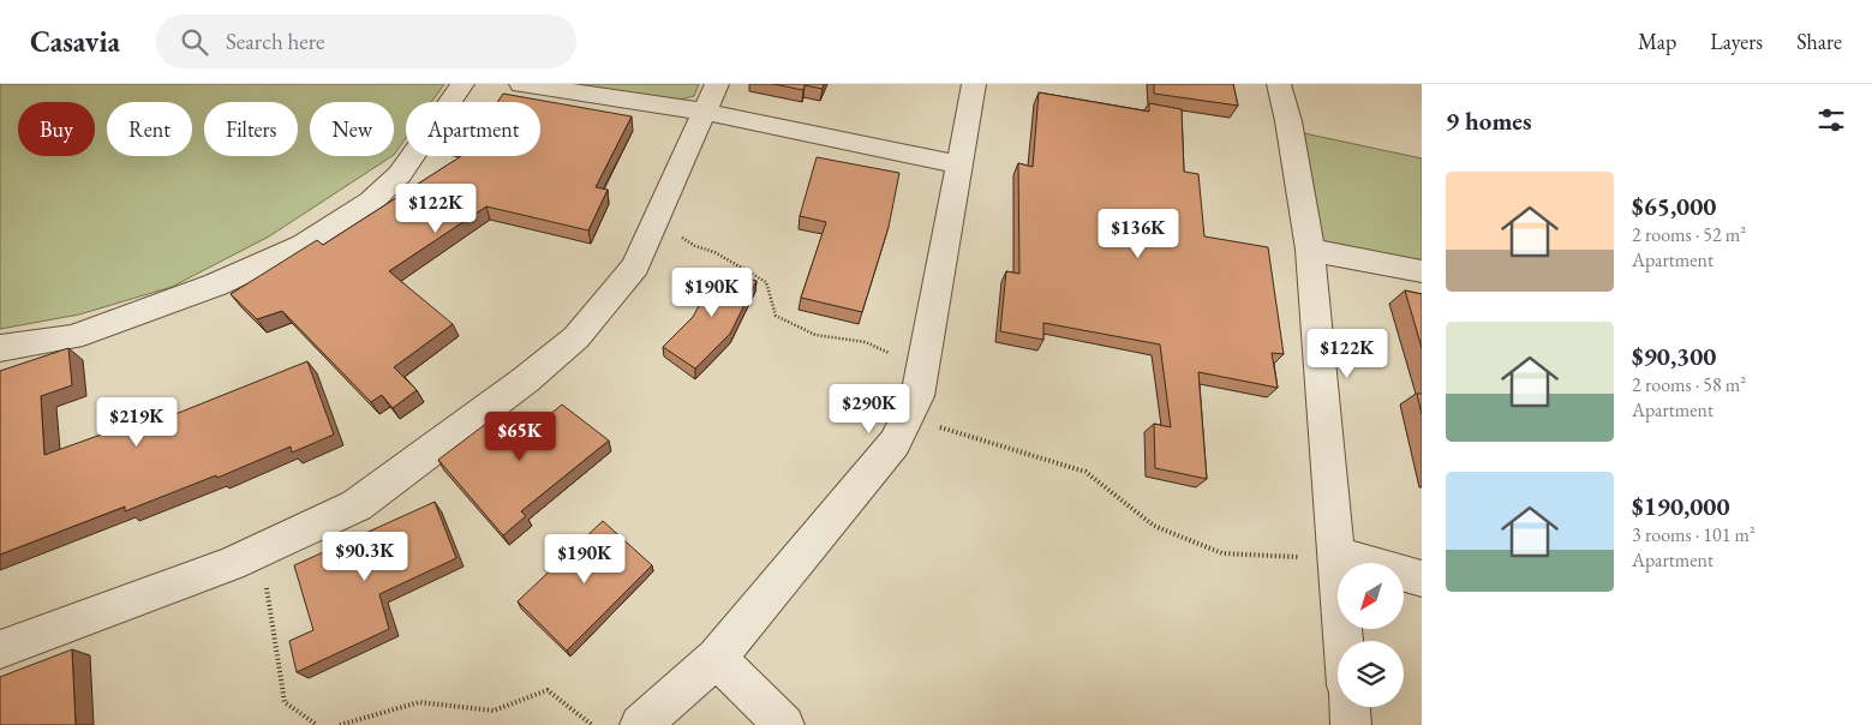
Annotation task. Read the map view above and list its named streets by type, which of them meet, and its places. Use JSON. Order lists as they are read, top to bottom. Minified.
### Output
{"north":"bottom left","page":{"header":"Casavia","search":"Search here","nav":["Map","Layers","Share"],"heading":"9 homes","chip":["Buy","Rent","Filters","New","Apartment"],"list":[{"name":"$65,000","note":"2 rooms · 52 m² · Apartment"},{"name":"$90,300","note":"2 rooms · 58 m² · Apartment"},{"name":"$190,000","note":"3 rooms · 101 m² · Apartment"}],"price":["$122K","$136K","$190K","$122K","$290K","$219K","$65K","$90.3K","$190K"]}}
